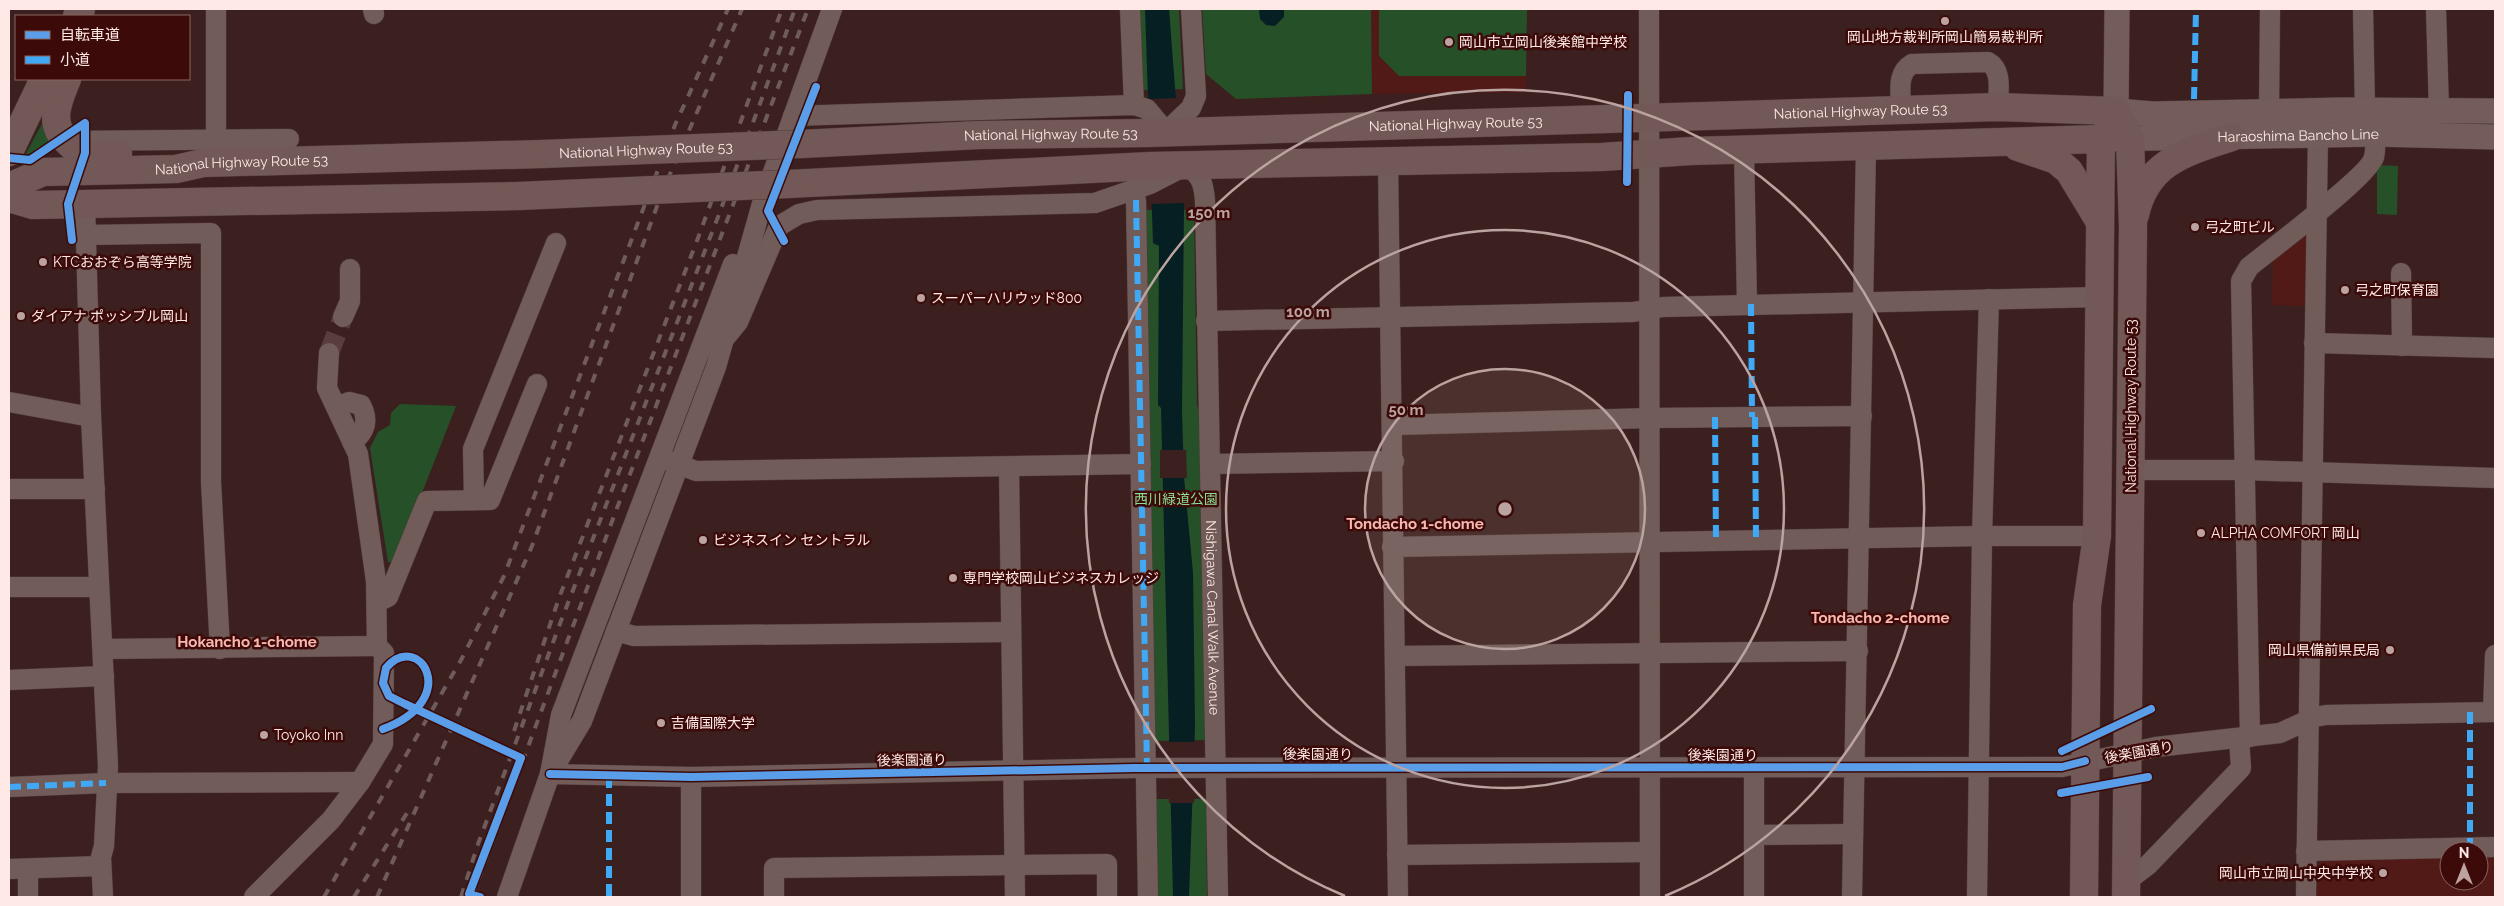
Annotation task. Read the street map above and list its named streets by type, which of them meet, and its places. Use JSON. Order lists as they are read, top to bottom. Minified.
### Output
{"streets":{"highway":["National Highway Route 53"],"main road":["Haraoshima Bancho Line"],"street":["Nishigawa Canal Walk Avenue","後楽園通り"]},"crossings":[["National Highway Route 53","Haraoshima Bancho Line"],["National Highway Route 53","後楽園通り"],["Nishigawa Canal Walk Avenue","後楽園通り"]],"districts":["Tondacho 1-chome","Tondacho 2-chome","Hokancho 1-chome"],"parks":["西川緑道公園"],"places":["岡山地方裁判所岡山簡易裁判所","岡山市立岡山後楽館中学校","弓之町ビル","KTCおおぞら高等学院","弓之町保育園","スーパーハリウッド800","ダイアナ ポッシブル岡山","ALPHA COMFORT 岡山","ビジネスイン セントラル","専門学校岡山ビジネスカレッジ","岡山県備前県民局","吉備国際大学","Toyoko Inn","岡山市立岡山中央中学校"],"legend":["自転車道","小道"],"north":"top","rings":["150 m","100 m","50 m"]}
